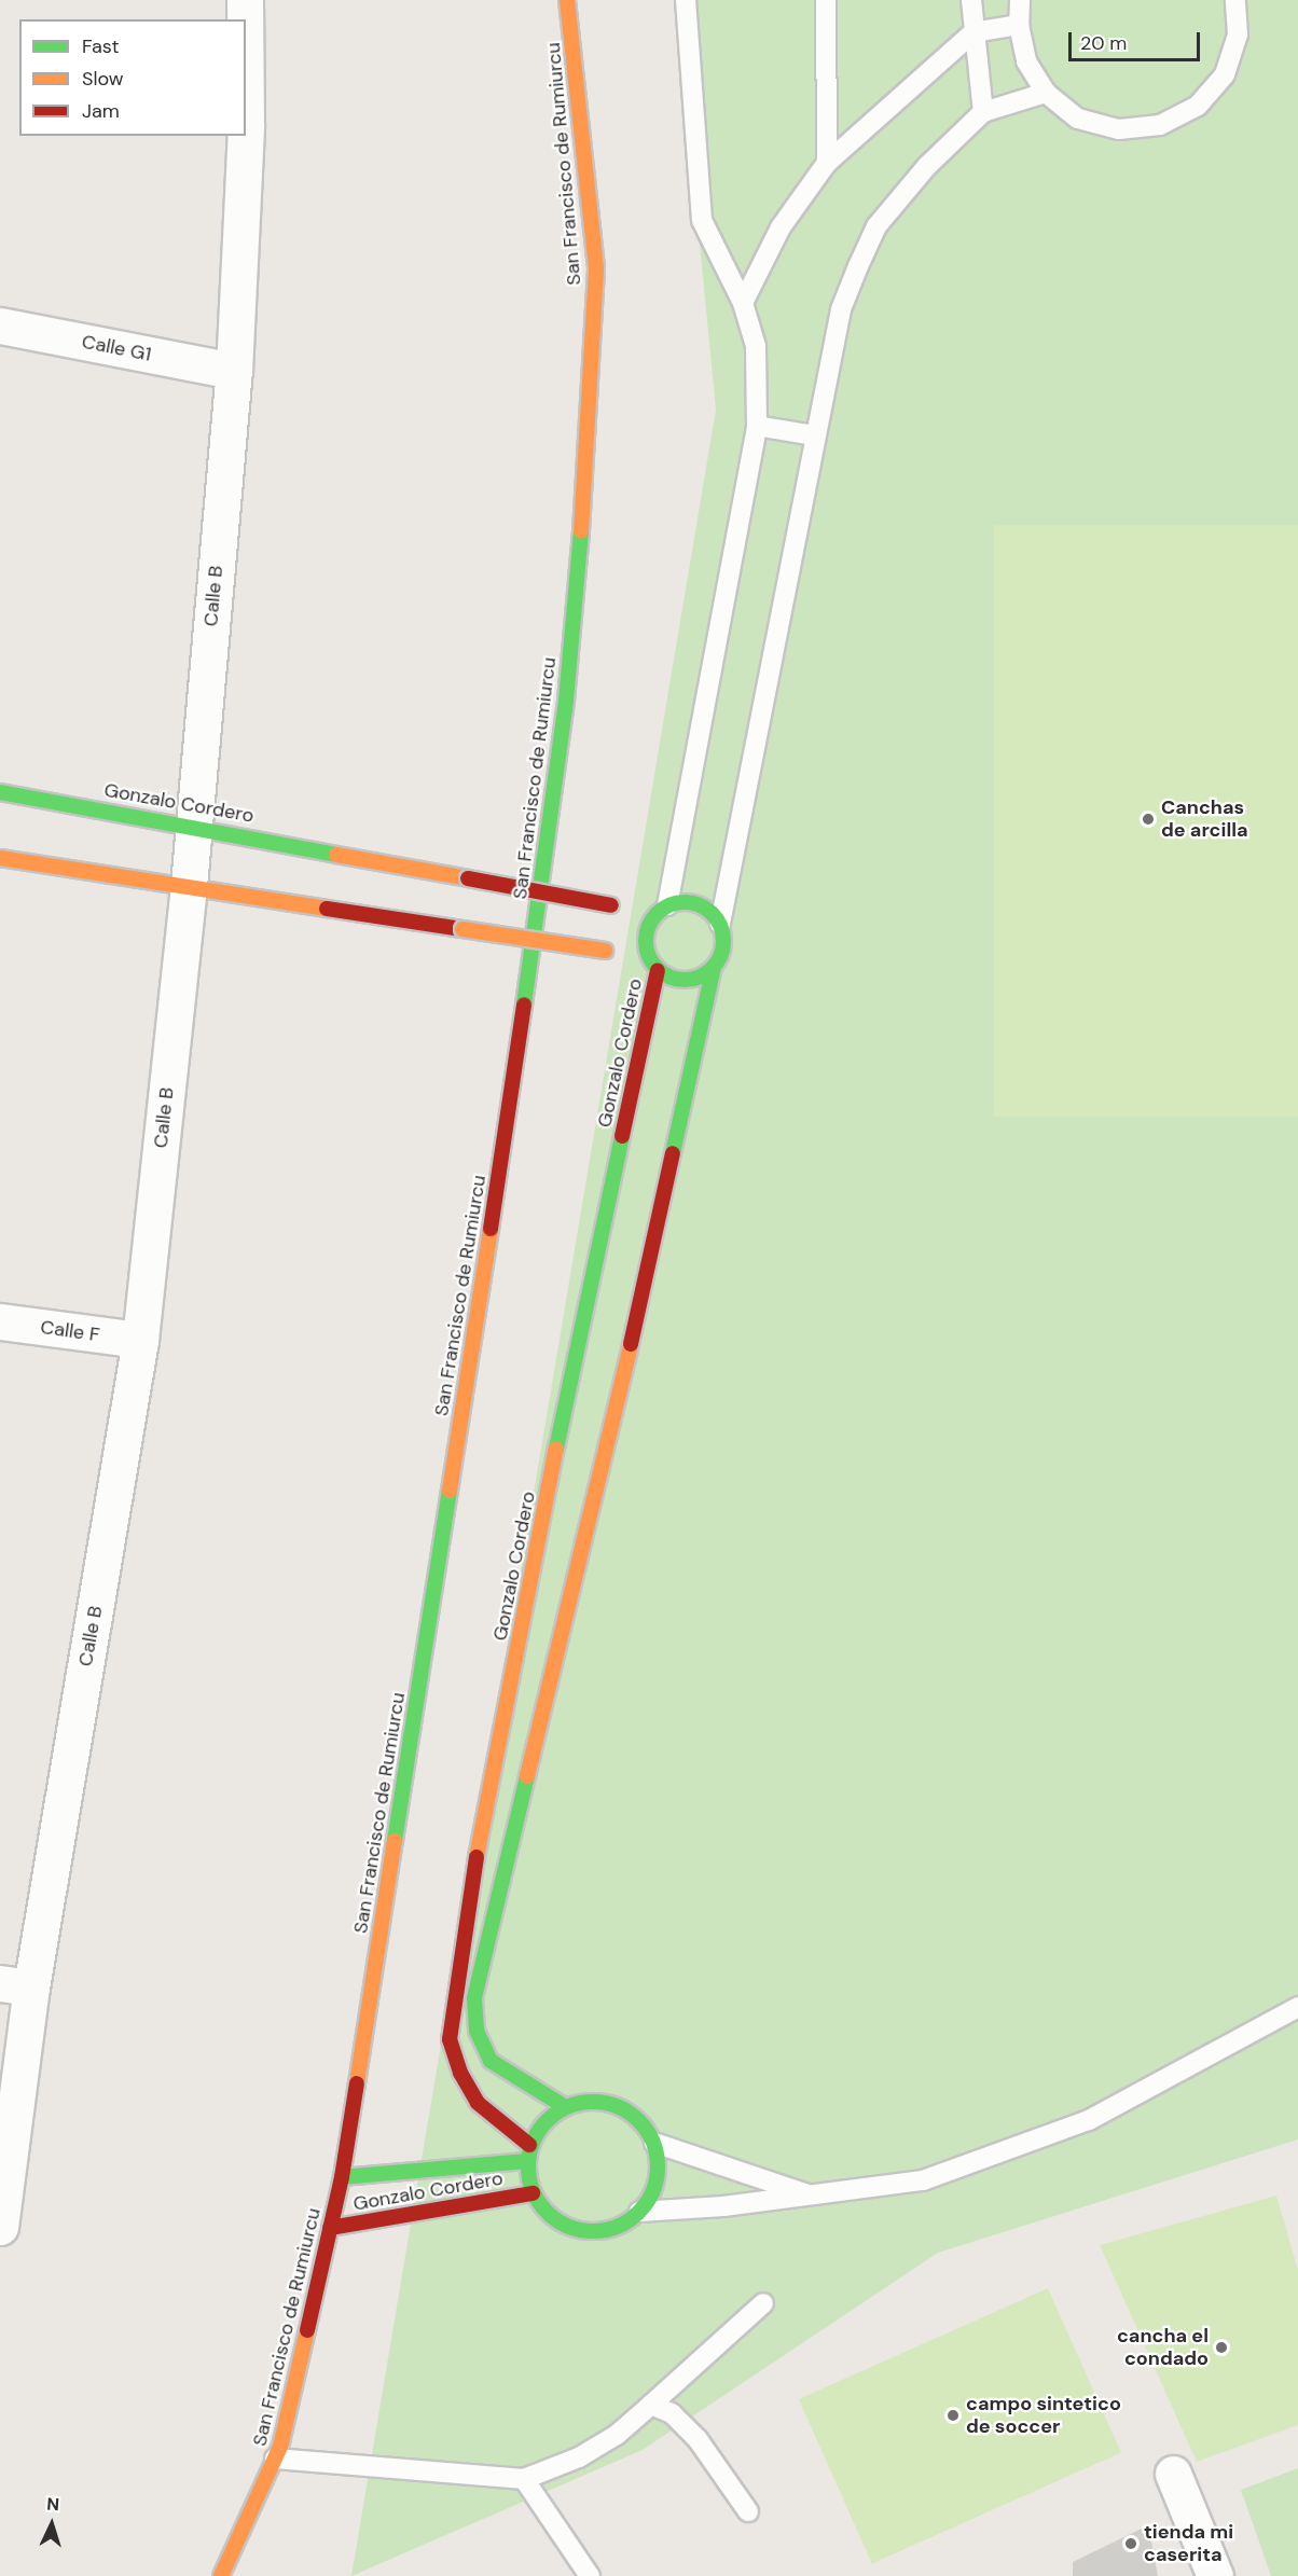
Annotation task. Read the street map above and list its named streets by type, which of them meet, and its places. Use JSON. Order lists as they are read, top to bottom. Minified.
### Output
{"streets":{"street":["San Francisco de Rumiurcu","Calle G1","Calle B","Gonzalo Cordero","Calle F"]},"crossings":[["San Francisco de Rumiurcu","Gonzalo Cordero"],["Calle G1","Calle B"],["Calle B","Gonzalo Cordero"],["Calle B","Calle F"]],"places":["Canchas de arcilla","cancha el condado","campo sintetico de soccer","tienda mi caserita"],"legend":["Fast","Slow","Jam"],"scale_bar":"20 m","north":"top"}
